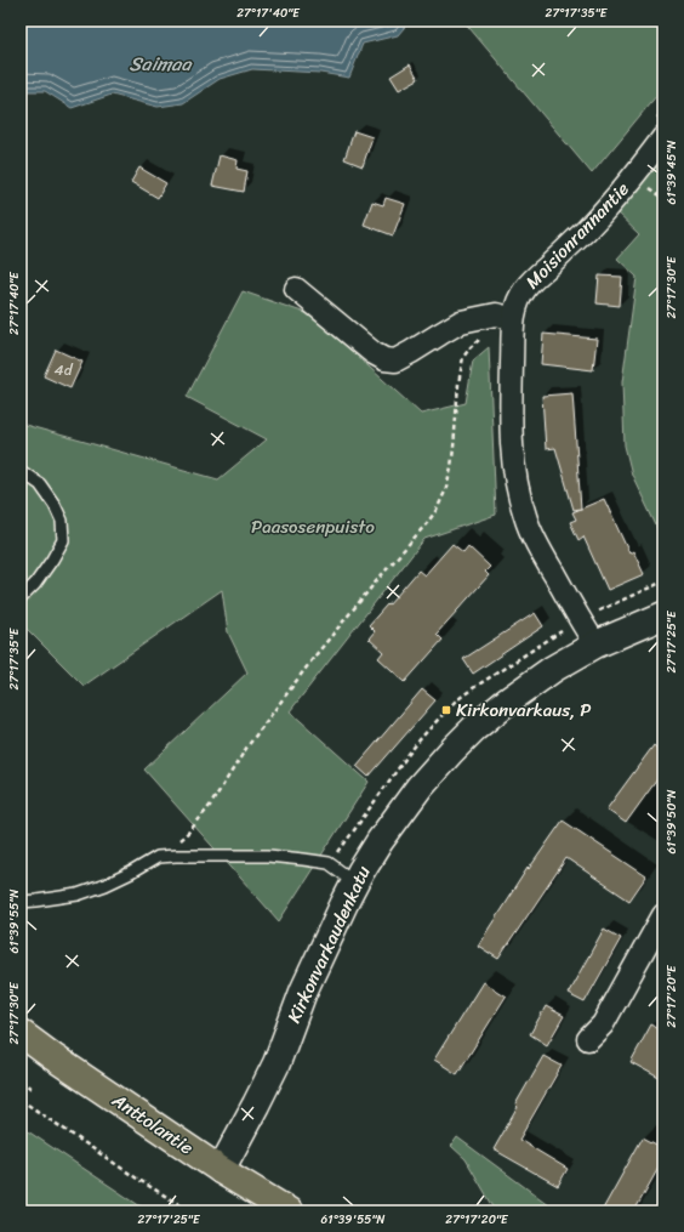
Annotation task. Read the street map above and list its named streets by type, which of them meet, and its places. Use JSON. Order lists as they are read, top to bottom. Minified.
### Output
{"streets":{"main road":["Anttolantie"],"street":["Moisionrannantie","Kirkonvarkaudenkatu"]},"crossings":[["Moisionrannantie","Kirkonvarkaudenkatu"],["Kirkonvarkaudenkatu","Anttolantie"]],"water":["Saimaa"],"parks":["Paasosenpuisto"],"places":{"transit":["Kirkonvarkaus, P"]},"house_numbers":["4d"],"coordinates":["27°17'40\"E","27°17'35\"E","61°39'45\"N","27°17'30\"E","27°17'25\"E","61°39'50\"N","61°39'55\"N","27°17'20\"E"]}
